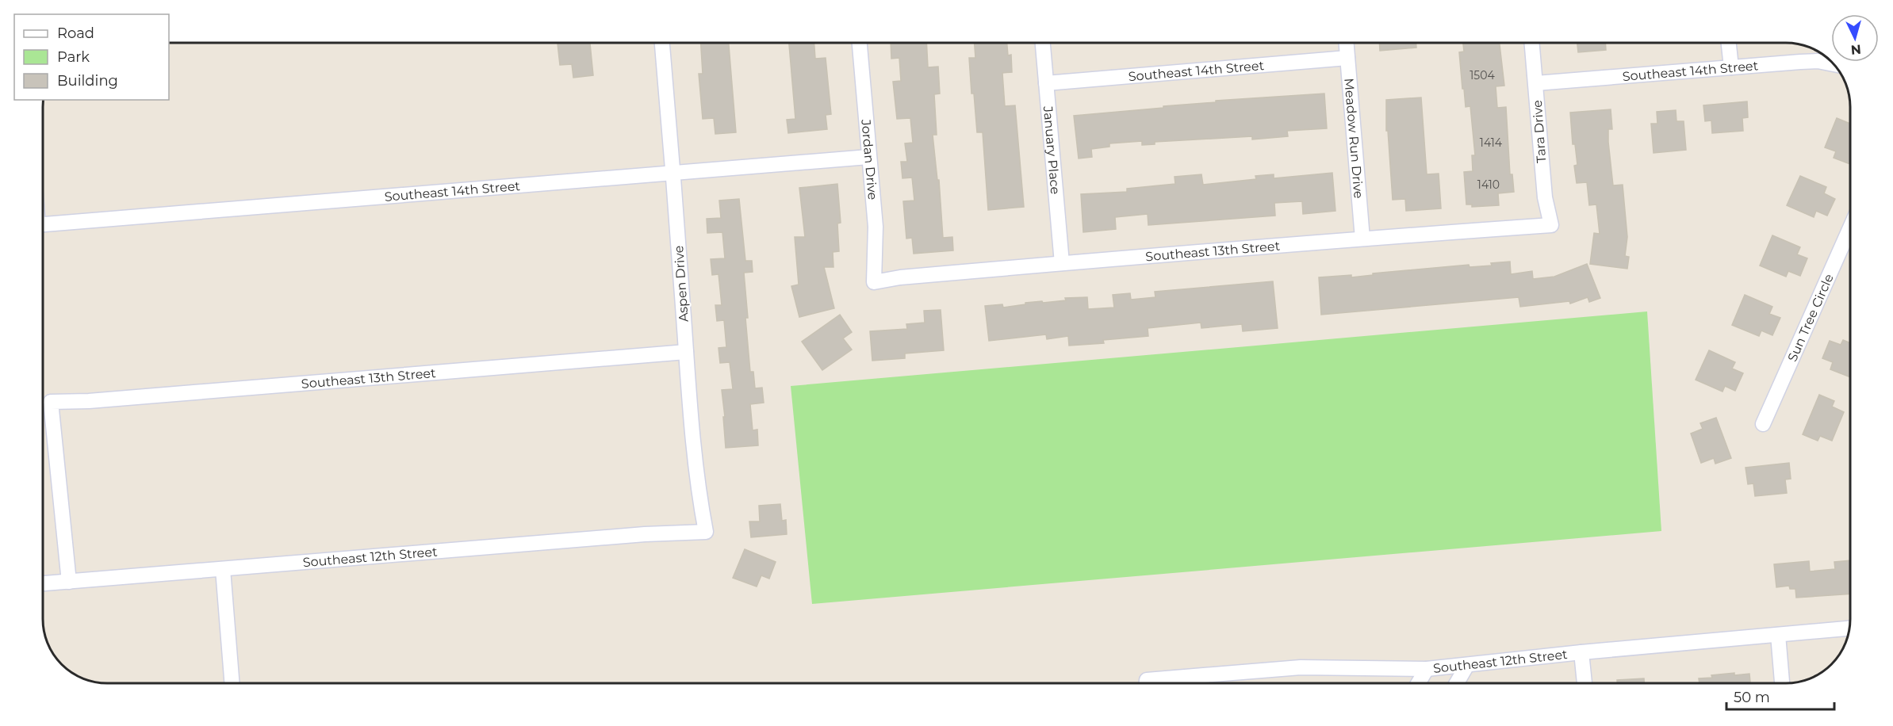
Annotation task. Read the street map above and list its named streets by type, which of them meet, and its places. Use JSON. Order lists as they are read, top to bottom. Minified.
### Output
{"streets":{"street":["Southeast 14th Street","Tara Drive","Meadow Run Drive","January Place","Jordan Drive","Southeast 13th Street","Aspen Drive","Sun Tree Circle","Southeast 12th Street"]},"crossings":[["Southeast 14th Street","Tara Drive"],["Southeast 14th Street","Meadow Run Drive"],["Southeast 14th Street","January Place"],["Southeast 14th Street","Jordan Drive"],["Southeast 14th Street","Aspen Drive"],["Tara Drive","Southeast 13th Street"],["Meadow Run Drive","Southeast 13th Street"],["January Place","Southeast 13th Street"],["Jordan Drive","Southeast 13th Street"],["Southeast 13th Street","Aspen Drive"],["Southeast 13th Street","Southeast 12th Street"],["Aspen Drive","Southeast 12th Street"]],"house_numbers":["1504","1414","1410"],"legend":["Road","Park","Building"],"scale_bar":"50 m","north":"bottom"}
